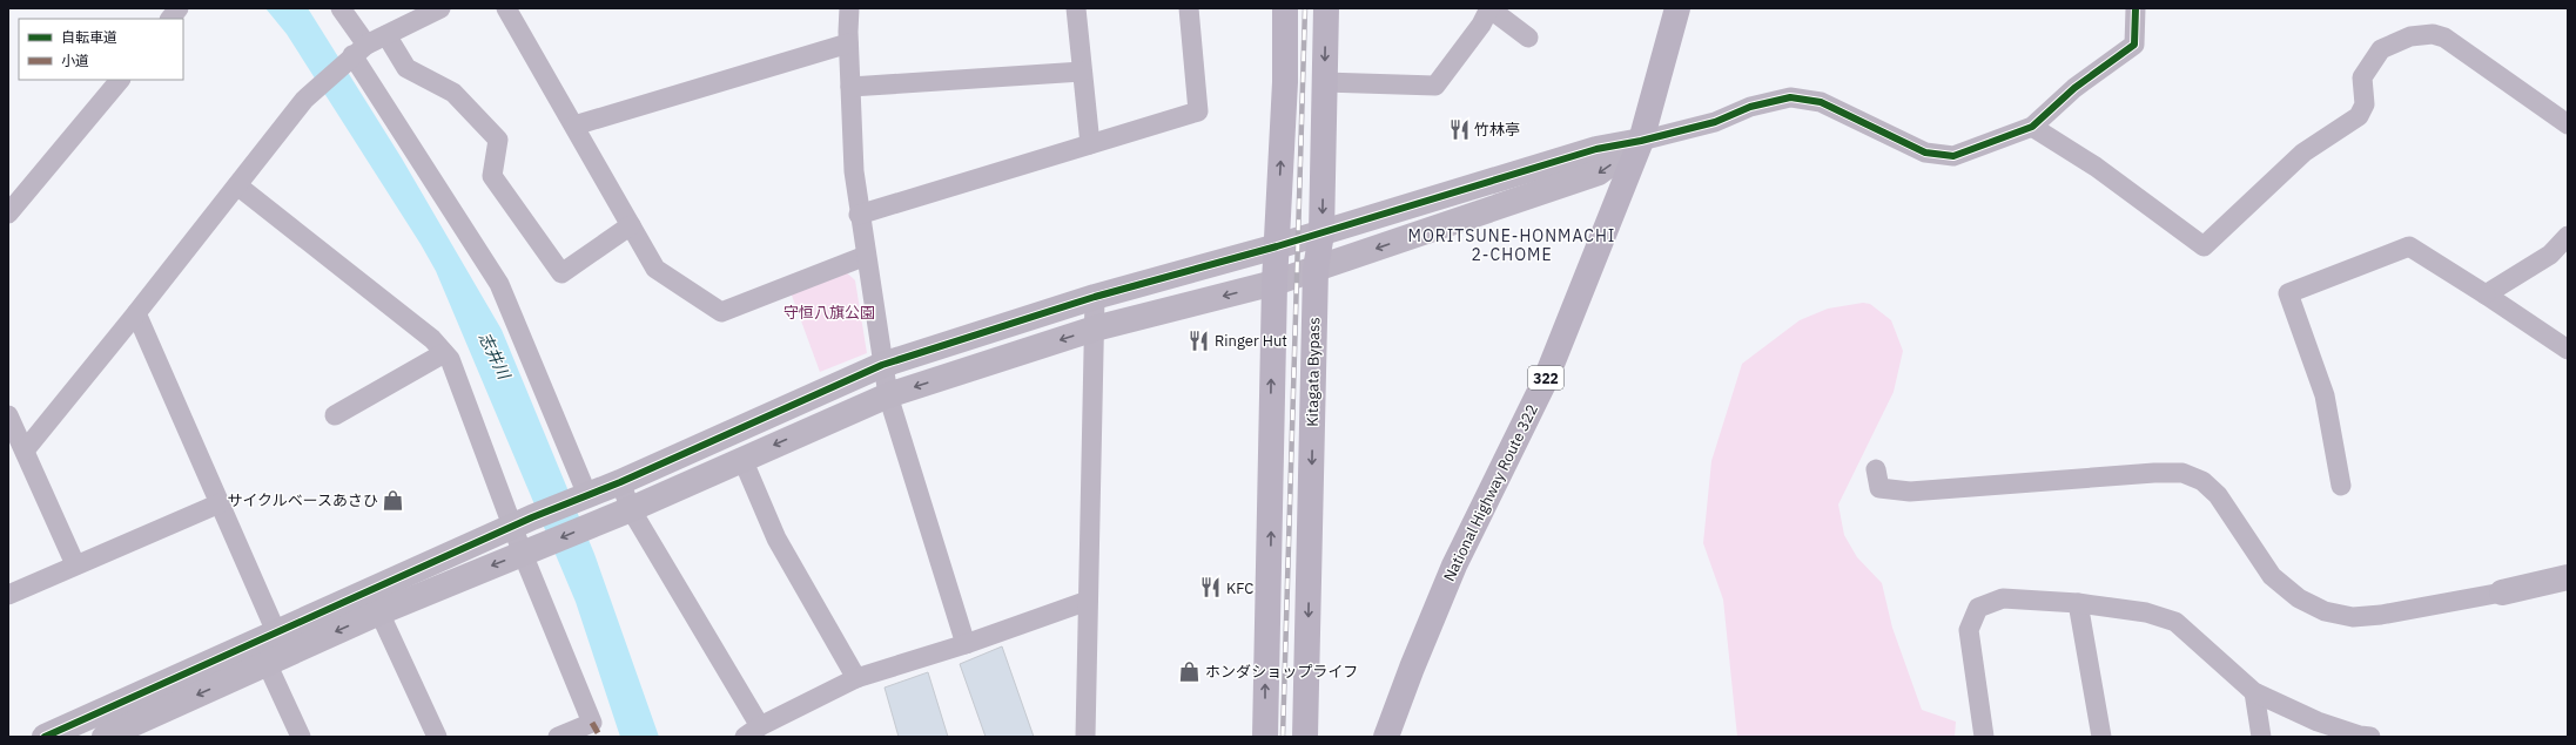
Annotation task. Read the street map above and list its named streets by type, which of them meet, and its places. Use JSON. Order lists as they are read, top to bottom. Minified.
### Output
{"streets":{"highway":["Kitagata Bypass","322","National Highway Route 322"]},"districts":["MORITSUNE-HONMACHI 2-CHOME"],"water":["志井川"],"parks":["守恒八旗公園"],"places":{"restaurant":["竹林亭","Ringer Hut","KFC"],"shop":["サイクルベースあさひ","ホンダショップライフ"]},"legend":["自転車道","小道"]}
